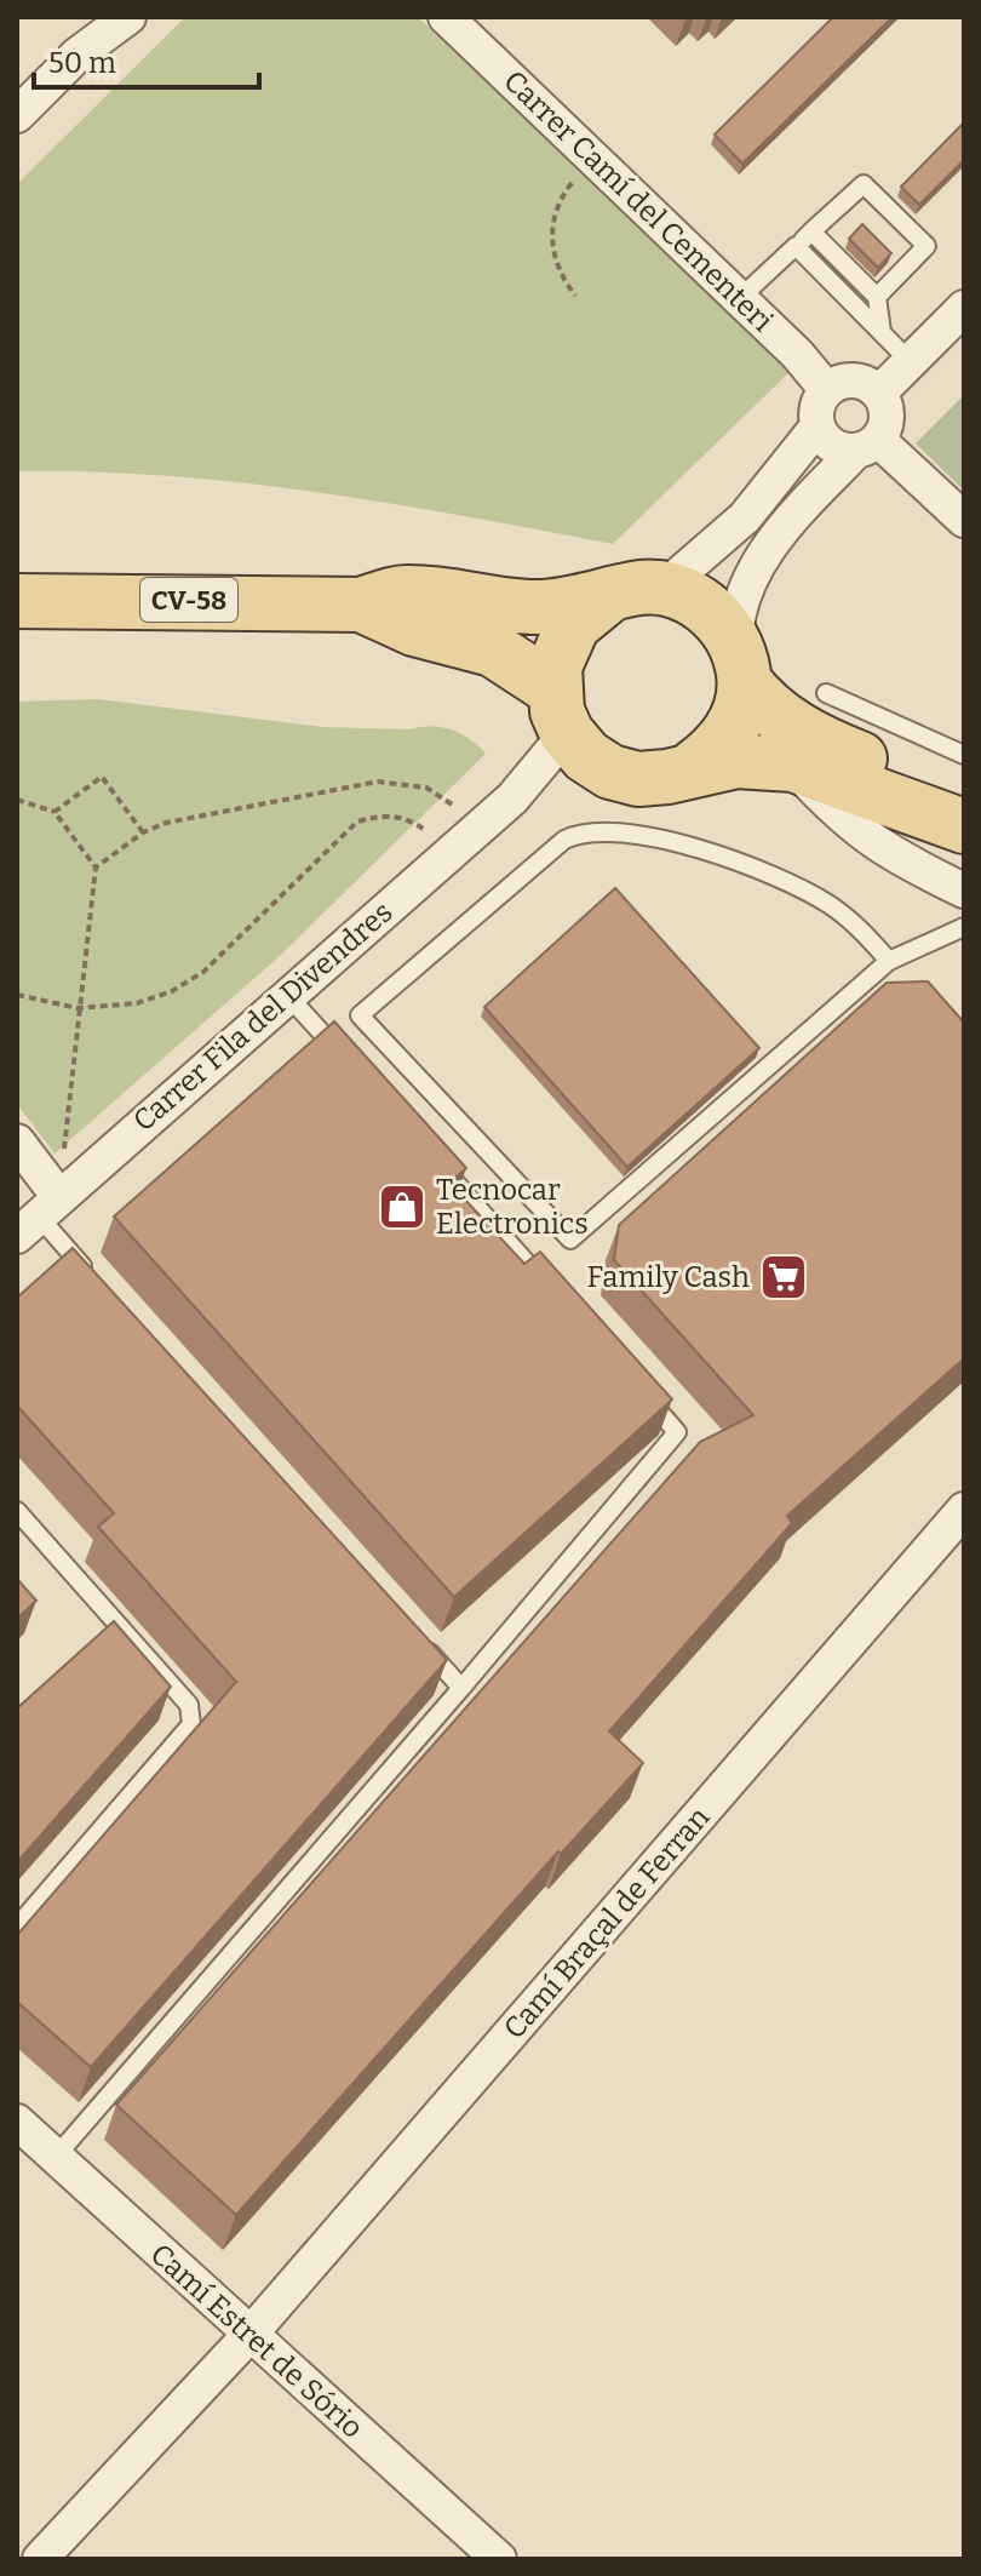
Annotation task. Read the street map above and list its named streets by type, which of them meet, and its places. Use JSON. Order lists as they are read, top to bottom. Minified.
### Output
{"streets":{"main road":["CV-58"],"street":["Carrer Camí del Cementeri","Carrer Fila del Divendres","Camí Braçal de Ferran","Camí Estret de Sório"]},"crossings":[["CV-58","Carrer Fila del Divendres"],["Camí Braçal de Ferran","Camí Estret de Sório"]],"places":{"shop":["Tecnocar Electronics"],"supermarket":["Family Cash"]},"scale_bar":"50 m"}
